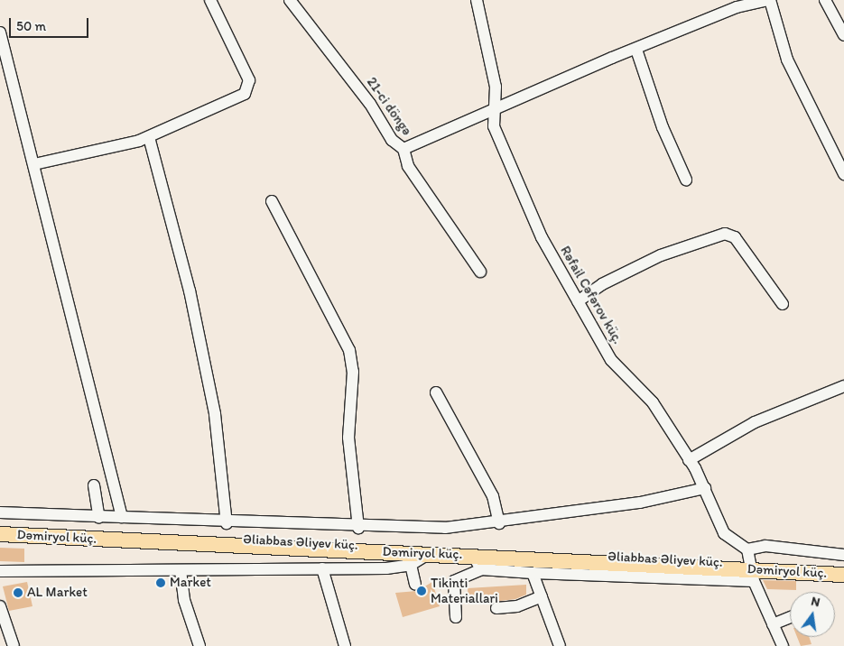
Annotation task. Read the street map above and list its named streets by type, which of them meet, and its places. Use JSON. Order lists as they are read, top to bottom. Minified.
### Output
{"streets":{"main road":["Dəmiryol küç.","Əliabbas Əliyev küç."],"street":["21-ci döngə","Rəfail Cəfərov küç."]},"crossings":[["21-ci döngə","Rəfail Cəfərov küç."],["Rəfail Cəfərov küç.","Dəmiryol küç."],["Rəfail Cəfərov küç.","Əliabbas Əliyev küç."],["Dəmiryol küç.","Əliabbas Əliyev küç."]],"places":["Market","Tikinti Materiallari","AL Market"],"scale_bar":"50 m","north":"top"}
